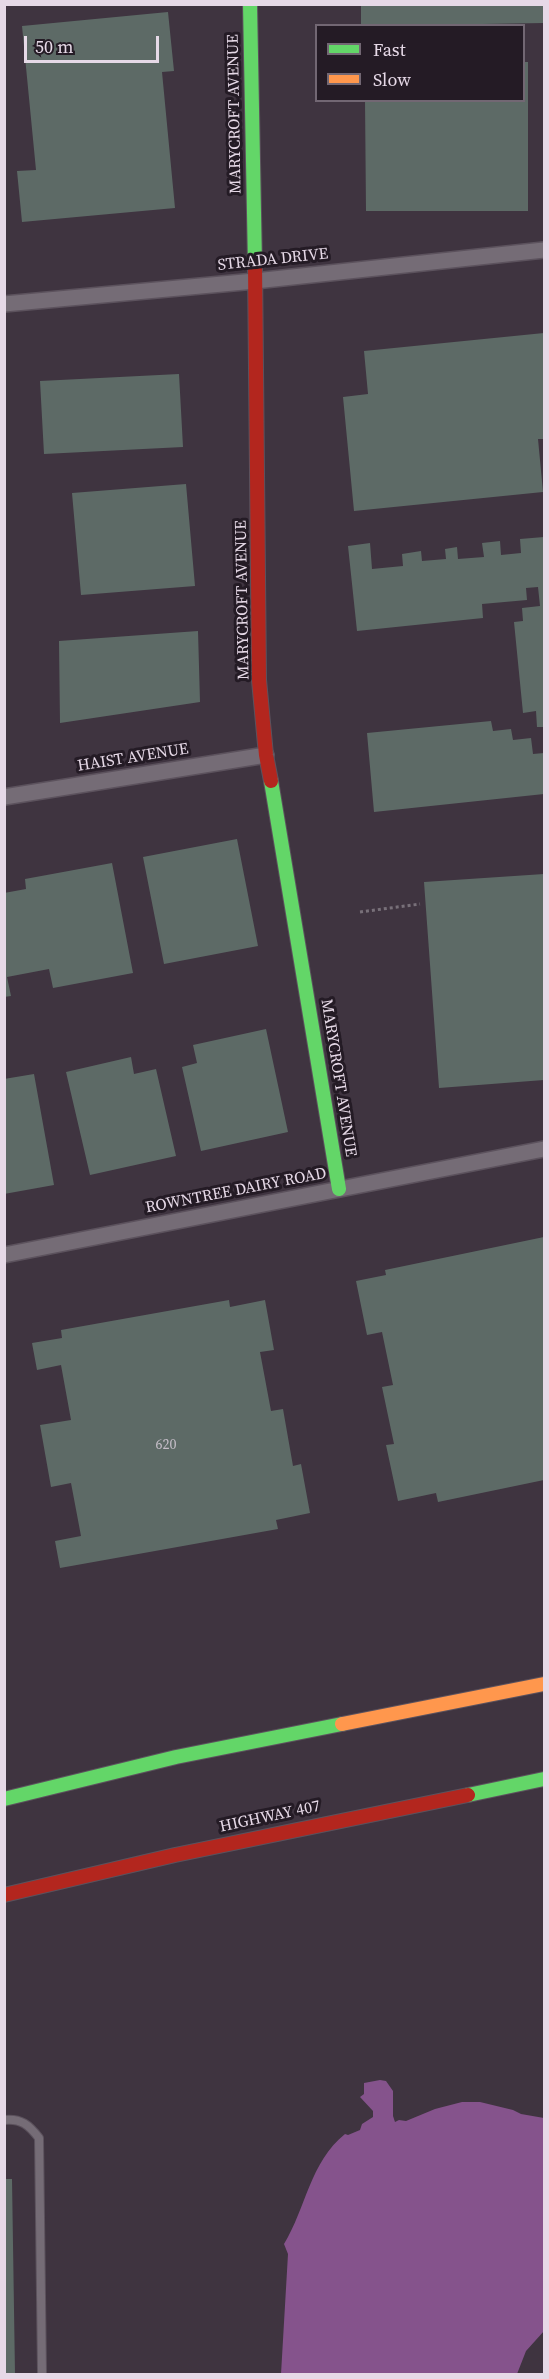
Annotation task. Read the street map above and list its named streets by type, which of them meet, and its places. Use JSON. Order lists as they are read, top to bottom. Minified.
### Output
{"streets":{"main road":["MARYCROFT AVENUE","HIGHWAY 407"],"street":["STRADA DRIVE","HAIST AVENUE","ROWNTREE DAIRY ROAD"]},"crossings":[["MARYCROFT AVENUE","STRADA DRIVE"],["MARYCROFT AVENUE","HAIST AVENUE"],["MARYCROFT AVENUE","ROWNTREE DAIRY ROAD"]],"house_numbers":["620"],"legend":["Fast","Slow"],"scale_bar":"50 m"}
